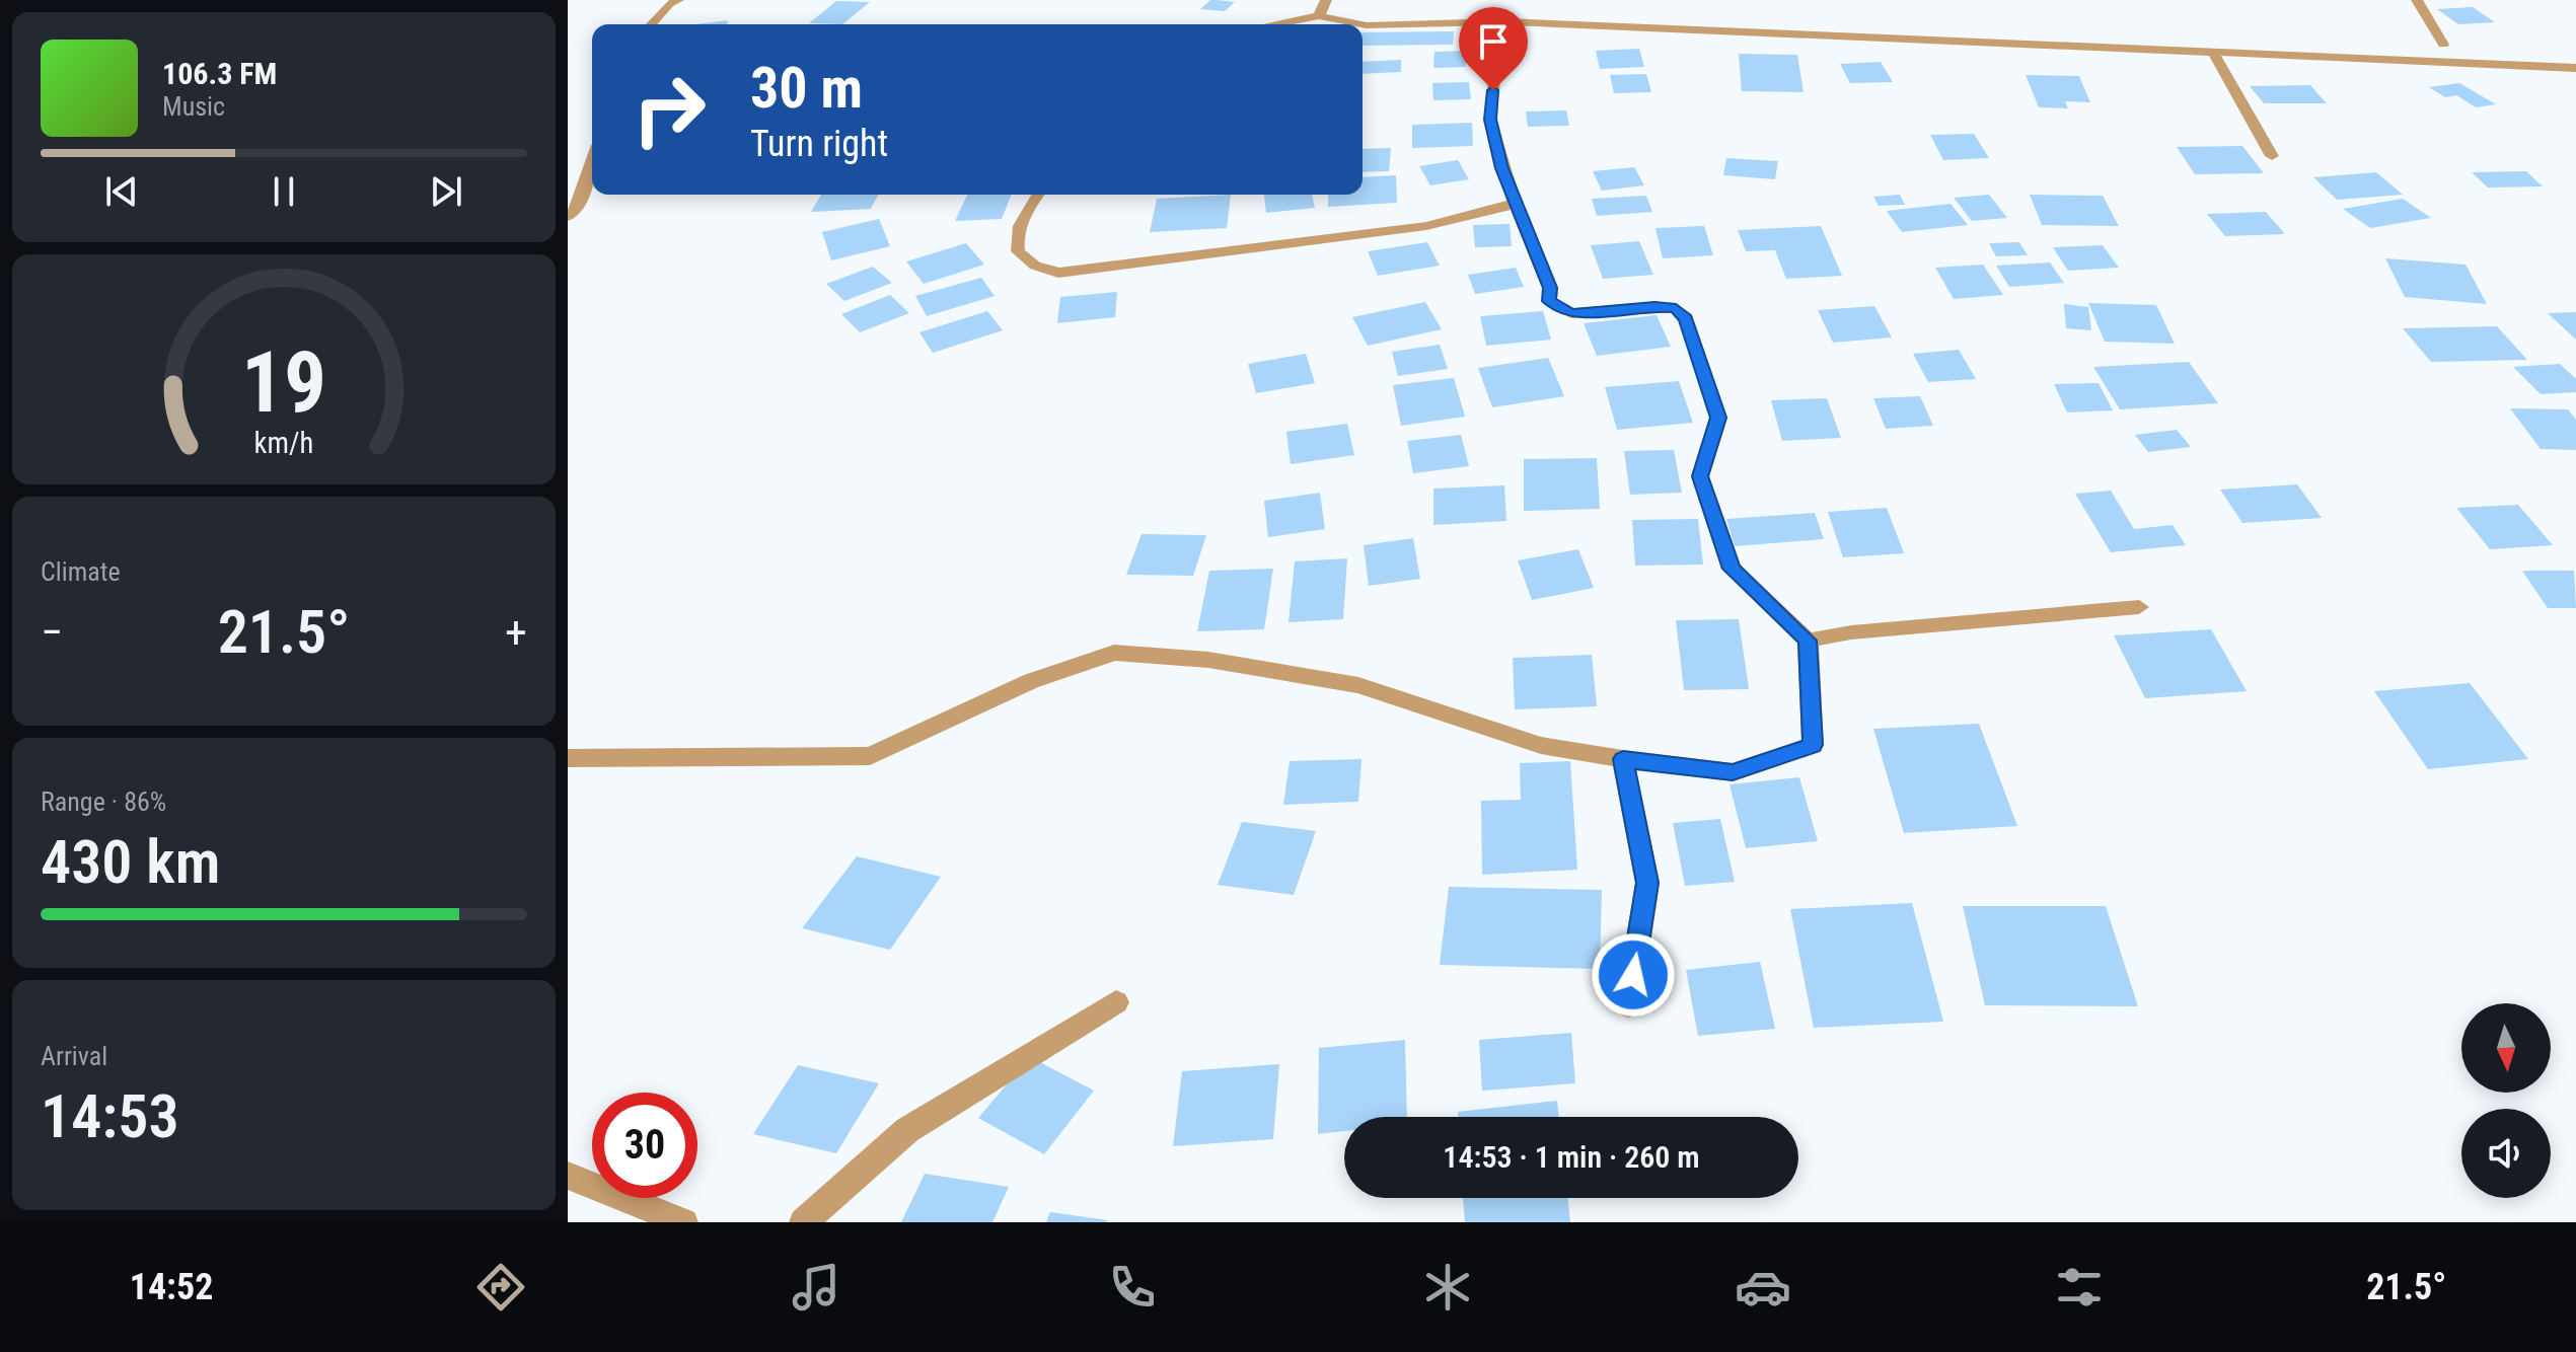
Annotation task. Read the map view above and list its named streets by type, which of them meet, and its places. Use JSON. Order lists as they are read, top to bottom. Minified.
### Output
{"north":"bottom","page":{"turn":["30 m","Turn right"],"song":["106.3 FM","Music"],"tile":["Climate",["Range · 86%","430 km"],["Arrival","14:53"]],"heat":["−","21.5°","+"],"limit":"30","trip":"14:53 · 1 min · 260 m","tabs":["14:52","21.5°"],"gauge":["19","km/h"]}}
